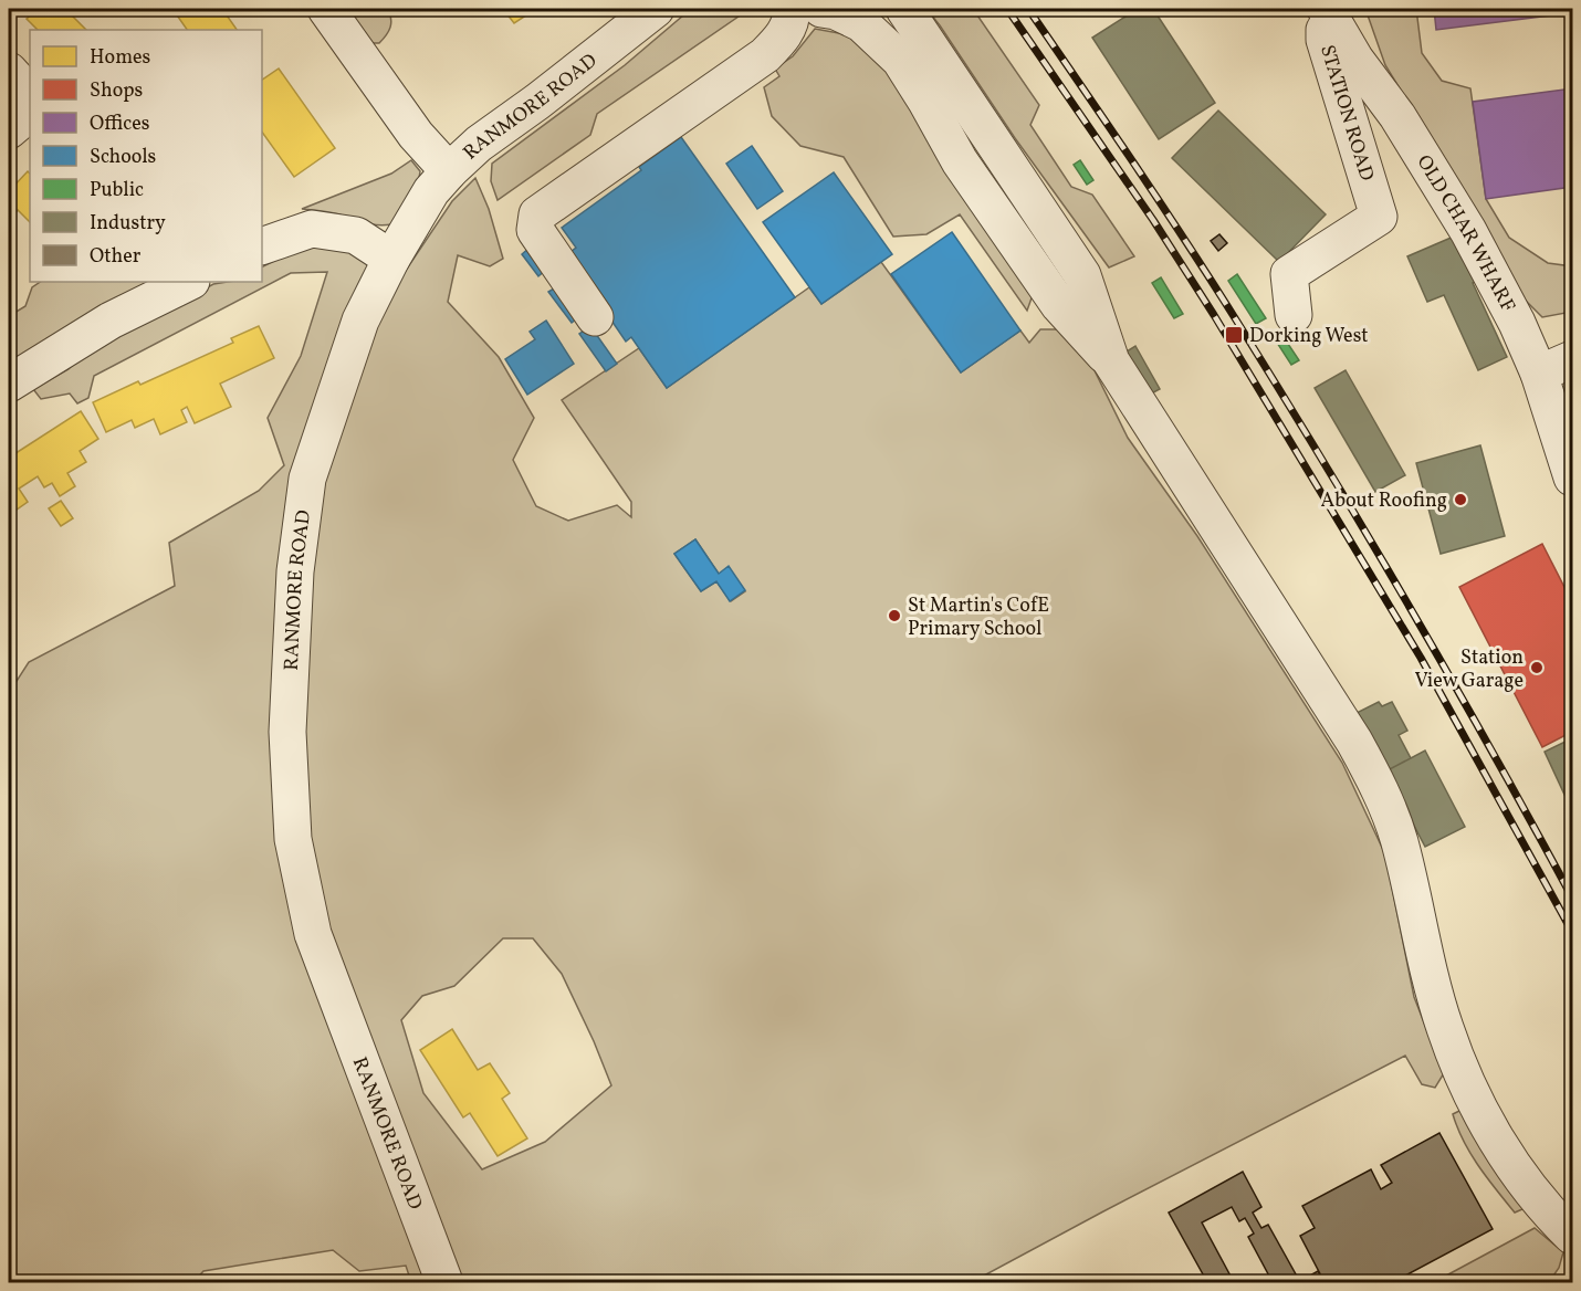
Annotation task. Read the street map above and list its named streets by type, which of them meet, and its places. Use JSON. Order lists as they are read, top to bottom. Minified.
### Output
{"streets":{"street":["RANMORE ROAD","STATION ROAD","OLD CHAR WHARF"]},"crossings":[["STATION ROAD","OLD CHAR WHARF"]],"places":{"transit":["Dorking West"],"other":["About Roofing","St Martin's CofE Primary School","Station View Garage"]},"legend":["Homes","Shops","Offices","Schools","Public","Industry","Other"]}
